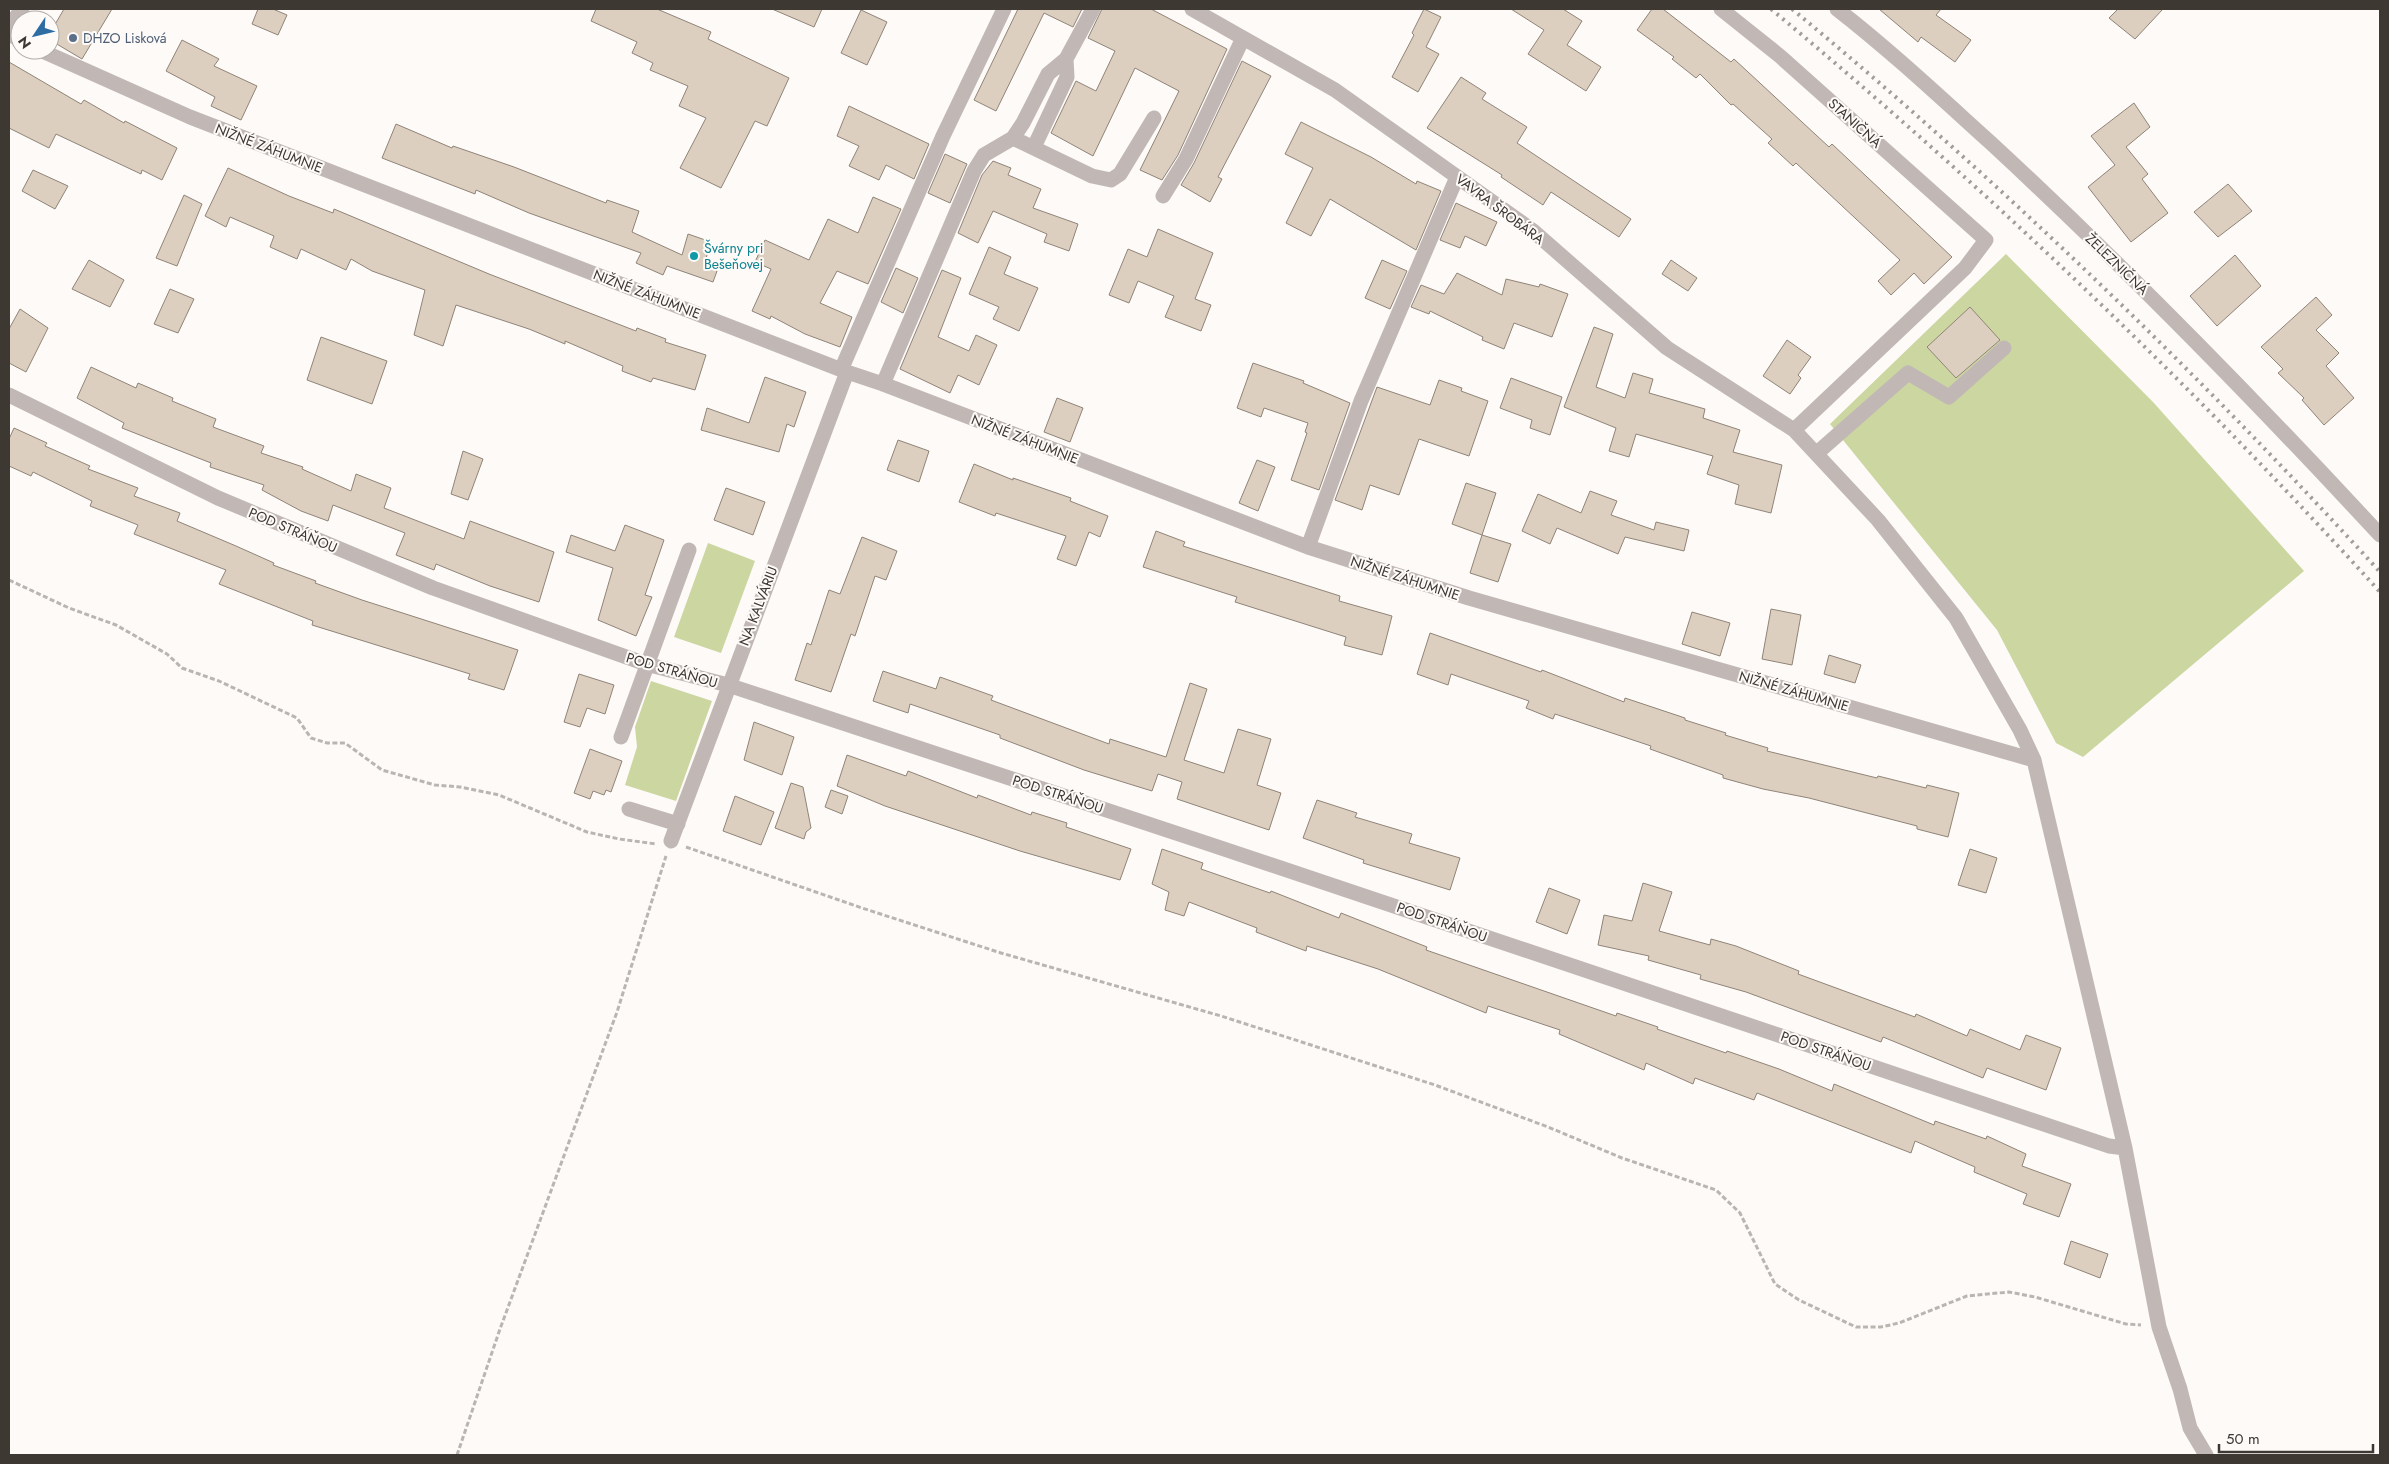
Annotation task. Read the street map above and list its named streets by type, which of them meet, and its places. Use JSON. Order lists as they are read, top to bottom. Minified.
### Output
{"streets":{"street":["STANIČNÁ","NIŽNÉ ZÁHUMNIE","VAVRA ŠROBÁRA","ŽELEZNIČNÁ","POD STRÁŇOU","NA KALVÁRIU"]},"crossings":[["STANIČNÁ","VAVRA ŠROBÁRA"],["NIŽNÉ ZÁHUMNIE","VAVRA ŠROBÁRA"],["NIŽNÉ ZÁHUMNIE","NA KALVÁRIU"],["VAVRA ŠROBÁRA","POD STRÁŇOU"],["POD STRÁŇOU","NA KALVÁRIU"]],"places":["DHZO Lisková","Švárny pri Bešeňovej"],"scale_bar":"50 m","north":"bottom left"}
